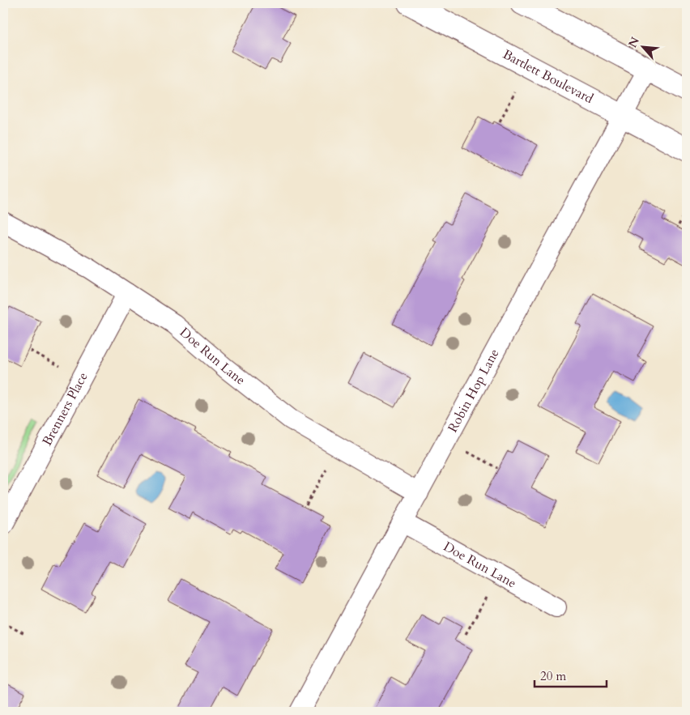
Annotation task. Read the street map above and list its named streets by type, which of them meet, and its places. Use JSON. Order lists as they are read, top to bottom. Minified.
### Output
{"streets":{"main road":["Bartlett Boulevard"],"street":["Doe Run Lane","Robin Hop Lane","Brenners Place"]},"crossings":[["Bartlett Boulevard","Robin Hop Lane"],["Doe Run Lane","Robin Hop Lane"],["Doe Run Lane","Brenners Place"]],"scale_bar":"20 m","north":"top left"}
